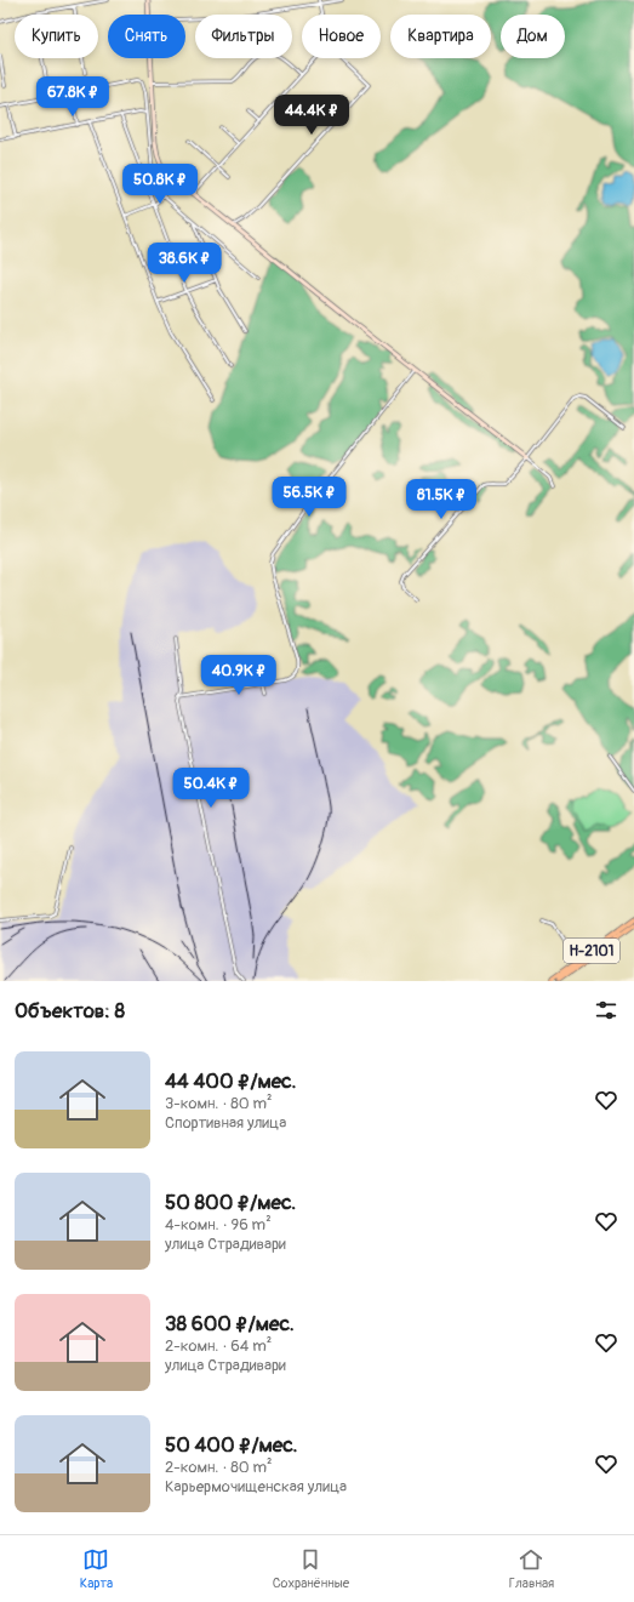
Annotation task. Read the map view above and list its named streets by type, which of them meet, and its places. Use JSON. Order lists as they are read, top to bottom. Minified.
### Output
{"streets":{"main road":["Н-2101"]},"page":{"chip":["Купить","Снять","Фильтры","Новое","Квартира","Дом"],"price":["67.8K ₽","44.4K ₽","50.8K ₽","38.6K ₽","56.5K ₽","81.5K ₽","40.9K ₽","50.4K ₽"],"heading":"Объектов: 8","list":[{"name":"44 400 ₽/мес.","note":"3-комн. · 80 m² · Спортивная улица"},{"name":"50 800 ₽/мес.","note":"4-комн. · 96 m² · улица Страдивари"},{"name":"38 600 ₽/мес.","note":"2-комн. · 64 m² · улица Страдивари"},{"name":"50 400 ₽/мес.","note":"2-комн. · 80 m² · Карьермочищенская улица"}],"tabs":["Карта","Сохранённые","Главная"]}}
